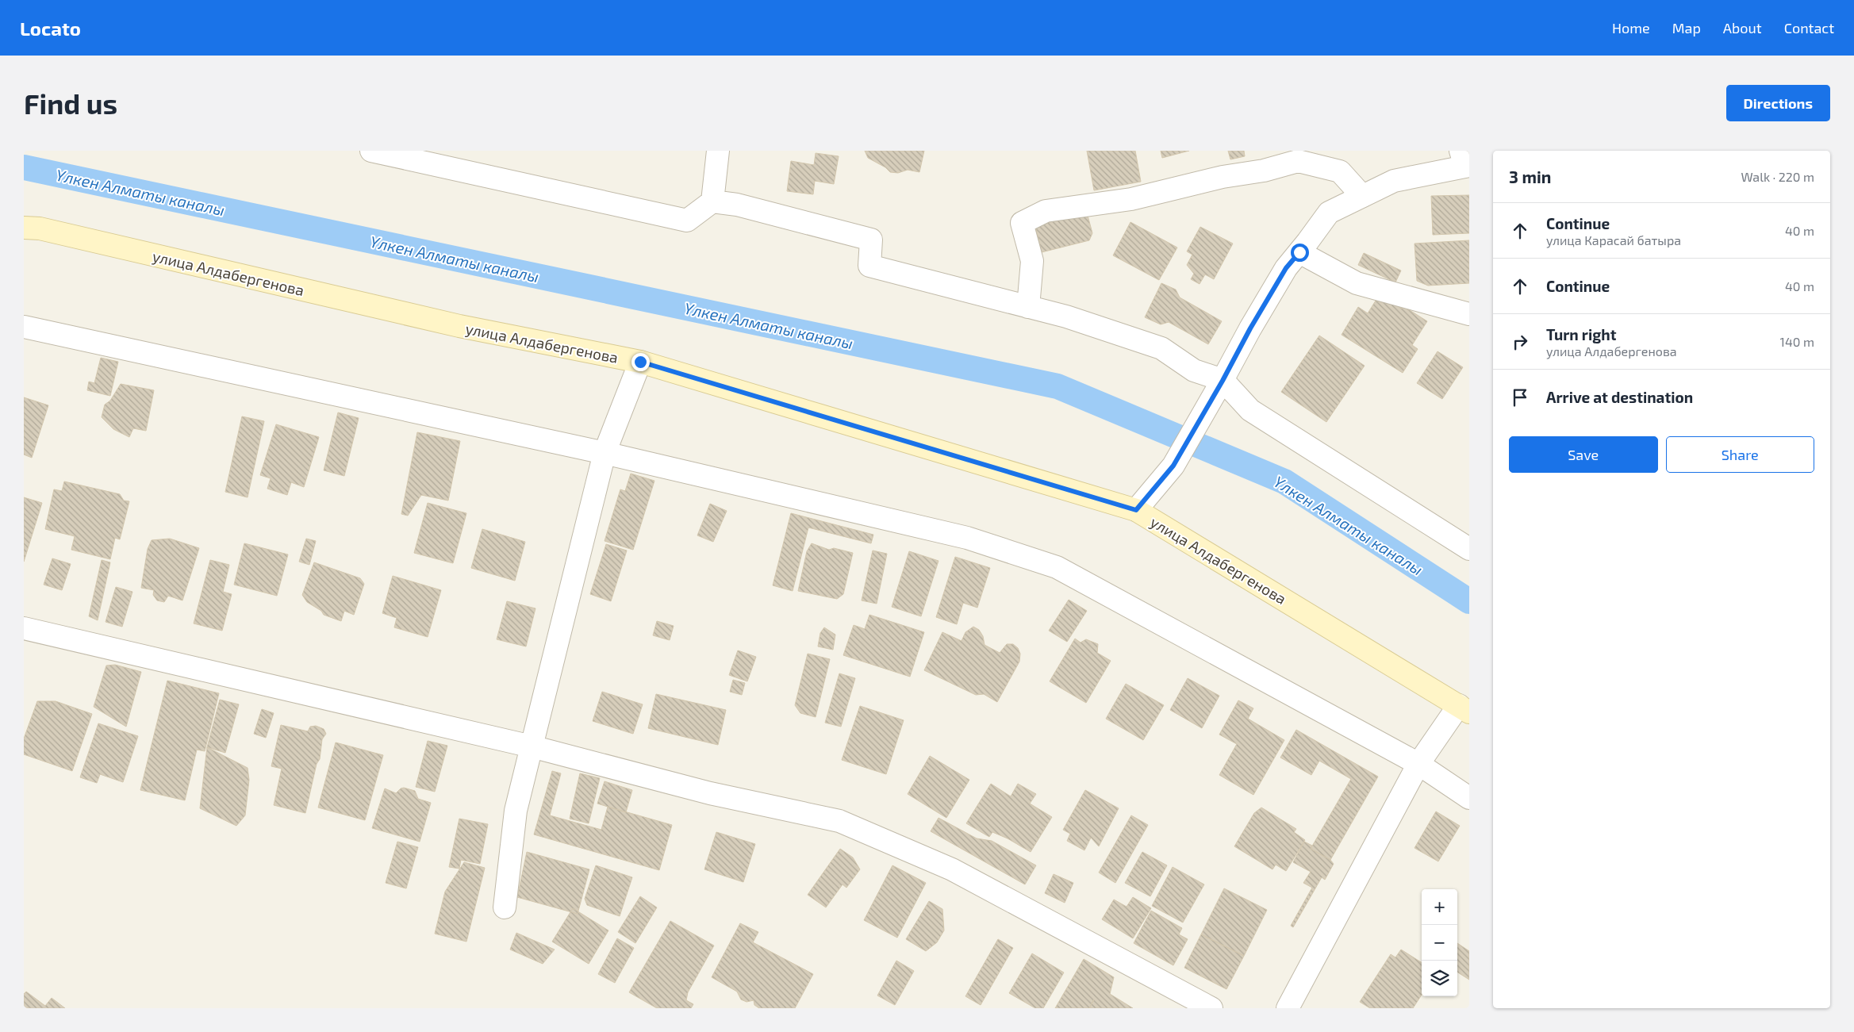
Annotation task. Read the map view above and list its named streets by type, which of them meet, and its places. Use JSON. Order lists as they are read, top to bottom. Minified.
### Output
{"streets":{"main road":["улица Алдабергенова"]},"water":["Үлкен Алматы каналы"],"page":{"header":"Locato","nav":["Home","Map","About","Contact"],"buttons":["Directions",["Save","Share"]],"title":"Find us","heading":["3 min","Walk · 220 m"],"list":[["Continue","улица Карасай батыра","40 m"],["Continue","40 m"],["Turn right","улица Алдабергенова","140 m"],"Arrive at destination"],"map_buttons":["+","−"]}}
